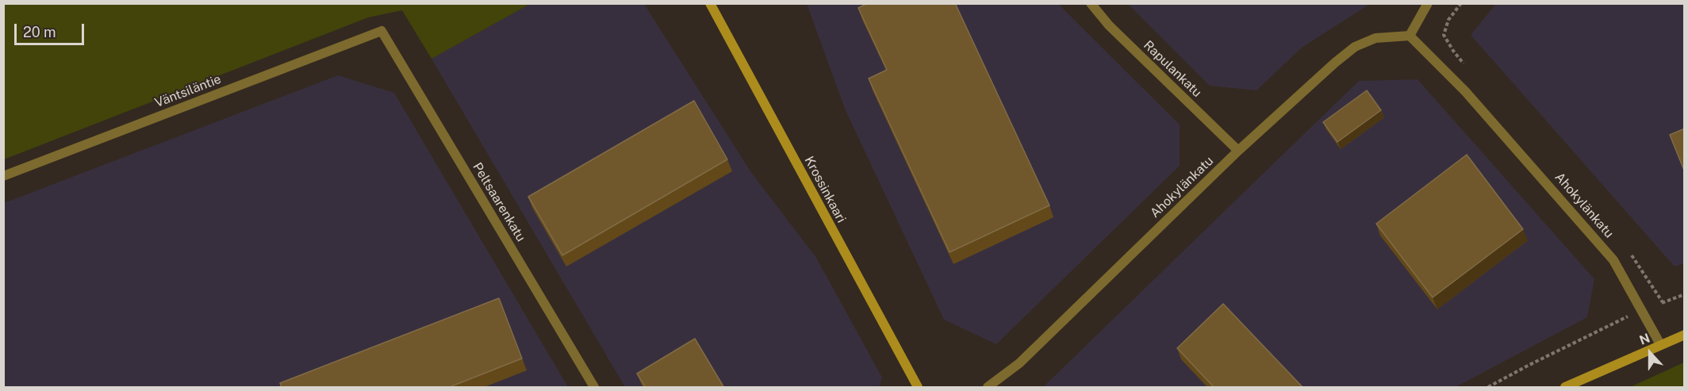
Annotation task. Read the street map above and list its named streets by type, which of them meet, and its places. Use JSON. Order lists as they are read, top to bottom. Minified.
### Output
{"streets":{"street":["Rapulankatu","Väntsiläntie","Ahokylänkatu","Krossinkaari","Peltsaarenkatu"]},"crossings":[["Rapulankatu","Ahokylänkatu"],["Väntsiläntie","Peltsaarenkatu"]],"scale_bar":"20 m","north":"top"}
